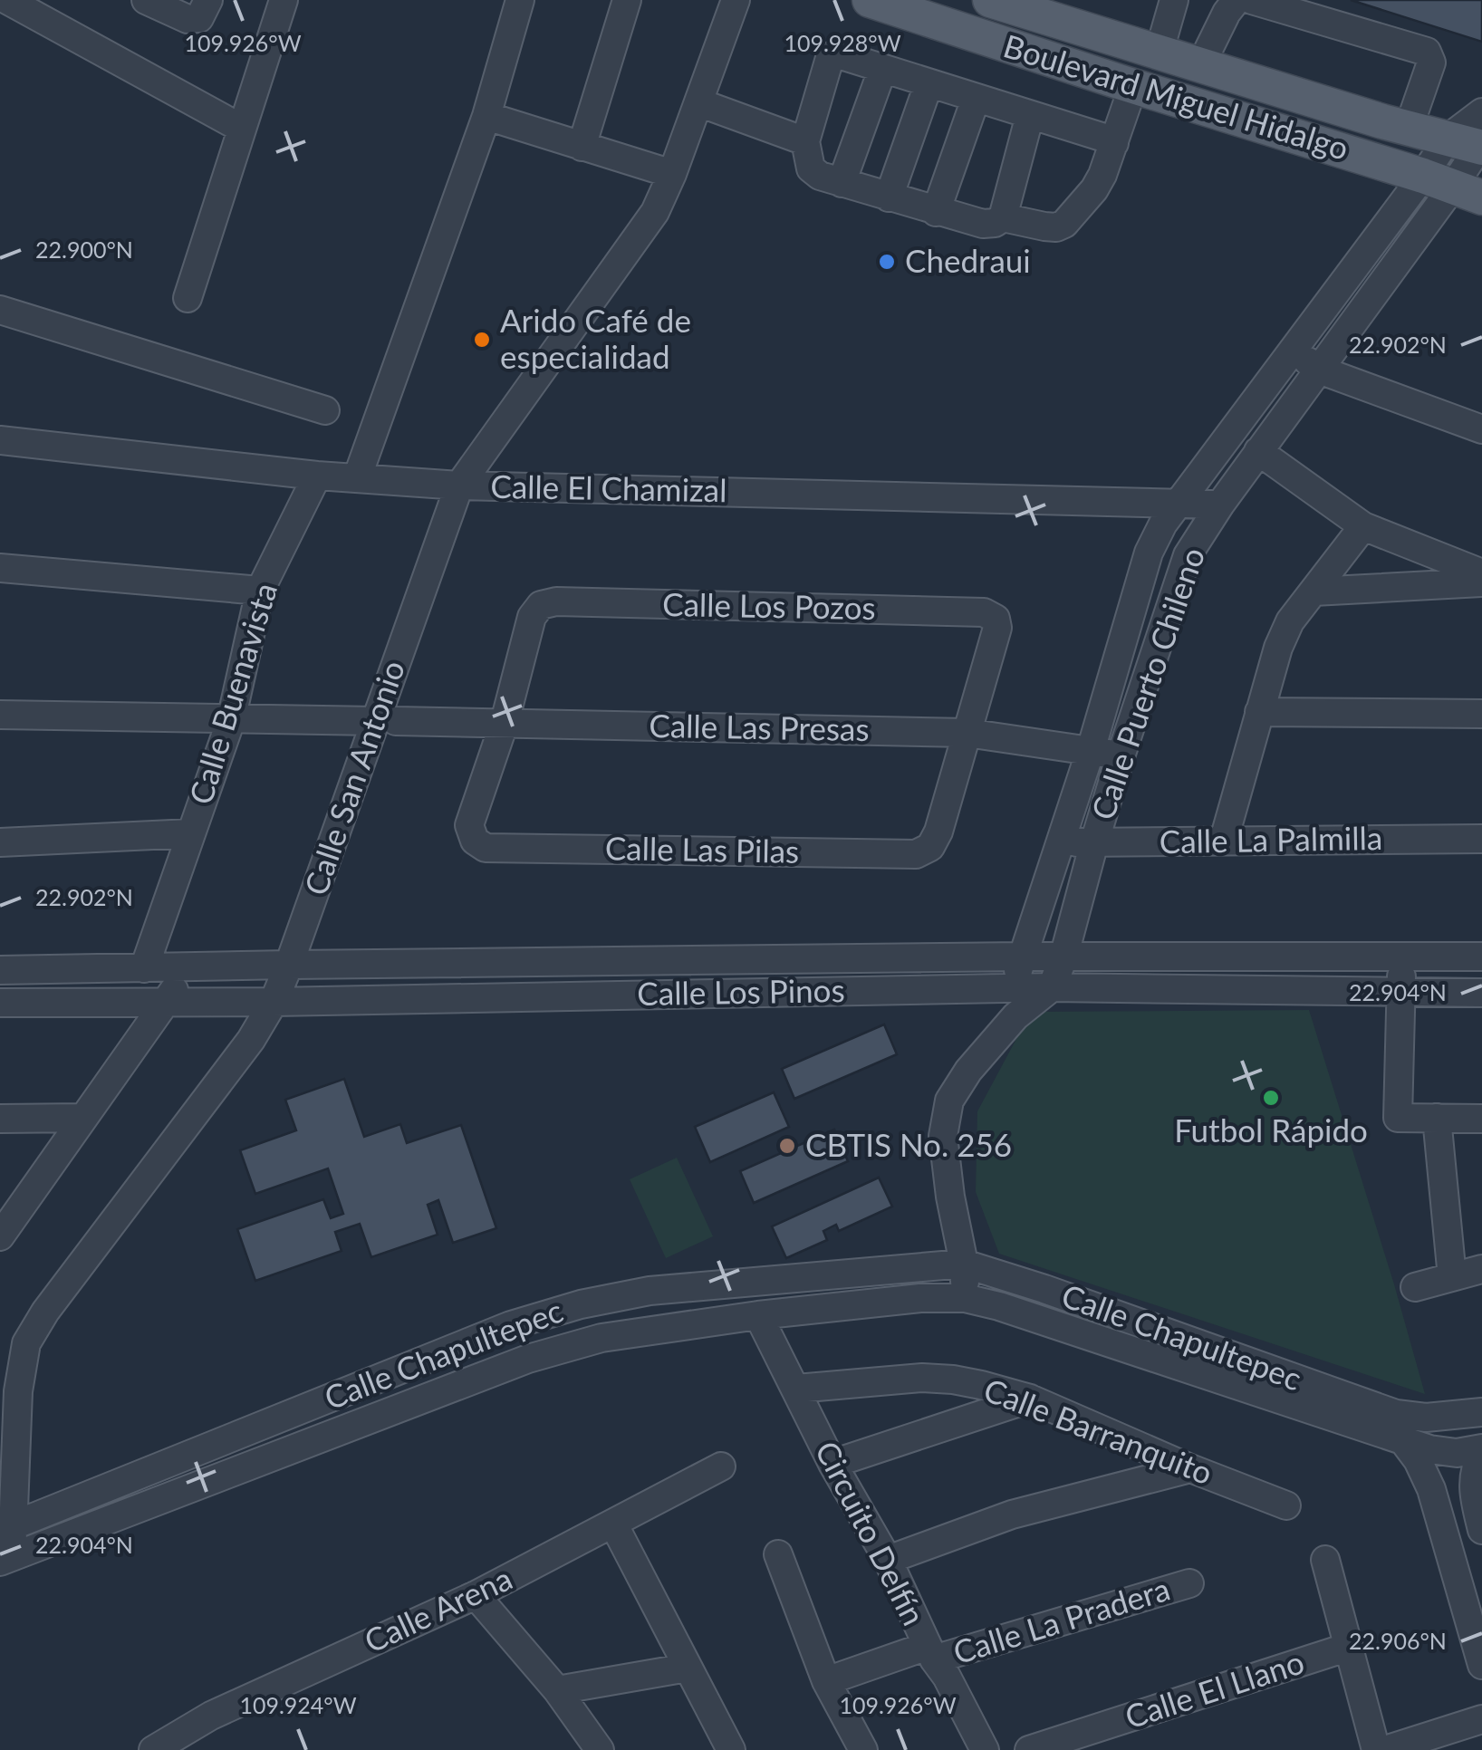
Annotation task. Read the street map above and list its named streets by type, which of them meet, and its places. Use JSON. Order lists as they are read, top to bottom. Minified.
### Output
{"streets":{"main road":["Boulevard Miguel Hidalgo"],"street":["Calle El Chamizal","Calle Los Pozos","Calle Puerto Chileno","Calle Buenavista","Calle Las Presas","Calle San Antonio","Calle La Palmilla","Calle Las Pilas","Calle Los Pinos","Calle Chapultepec","Calle Barranquito","Circuito Delfín","Calle Arena","Calle La Pradera","Calle El Llano"]},"crossings":[["Boulevard Miguel Hidalgo","Calle Puerto Chileno"],["Calle El Chamizal","Calle Puerto Chileno"],["Calle El Chamizal","Calle Buenavista"],["Calle El Chamizal","Calle San Antonio"],["Calle Los Pozos","Calle Las Presas"],["Calle Los Pozos","Calle Las Pilas"],["Calle Puerto Chileno","Calle Las Presas"],["Calle Puerto Chileno","Calle La Palmilla"],["Calle Puerto Chileno","Calle Los Pinos"],["Calle Puerto Chileno","Calle Chapultepec"],["Calle Buenavista","Calle Las Presas"],["Calle Buenavista","Calle Los Pinos"],["Calle Las Presas","Calle San Antonio"],["Calle Las Presas","Calle Las Pilas"],["Calle San Antonio","Calle Los Pinos"],["Calle San Antonio","Calle Chapultepec"],["Calle Chapultepec","Circuito Delfín"],["Calle Barranquito","Circuito Delfín"],["Circuito Delfín","Calle La Pradera"]],"places":["Chedraui","Arido Café de especialidad","Futbol Rápido","CBTIS No. 256"],"coordinates":["109.926°W","109.928°W","22.900°N","22.902°N","22.904°N","22.906°N","109.924°W"]}
